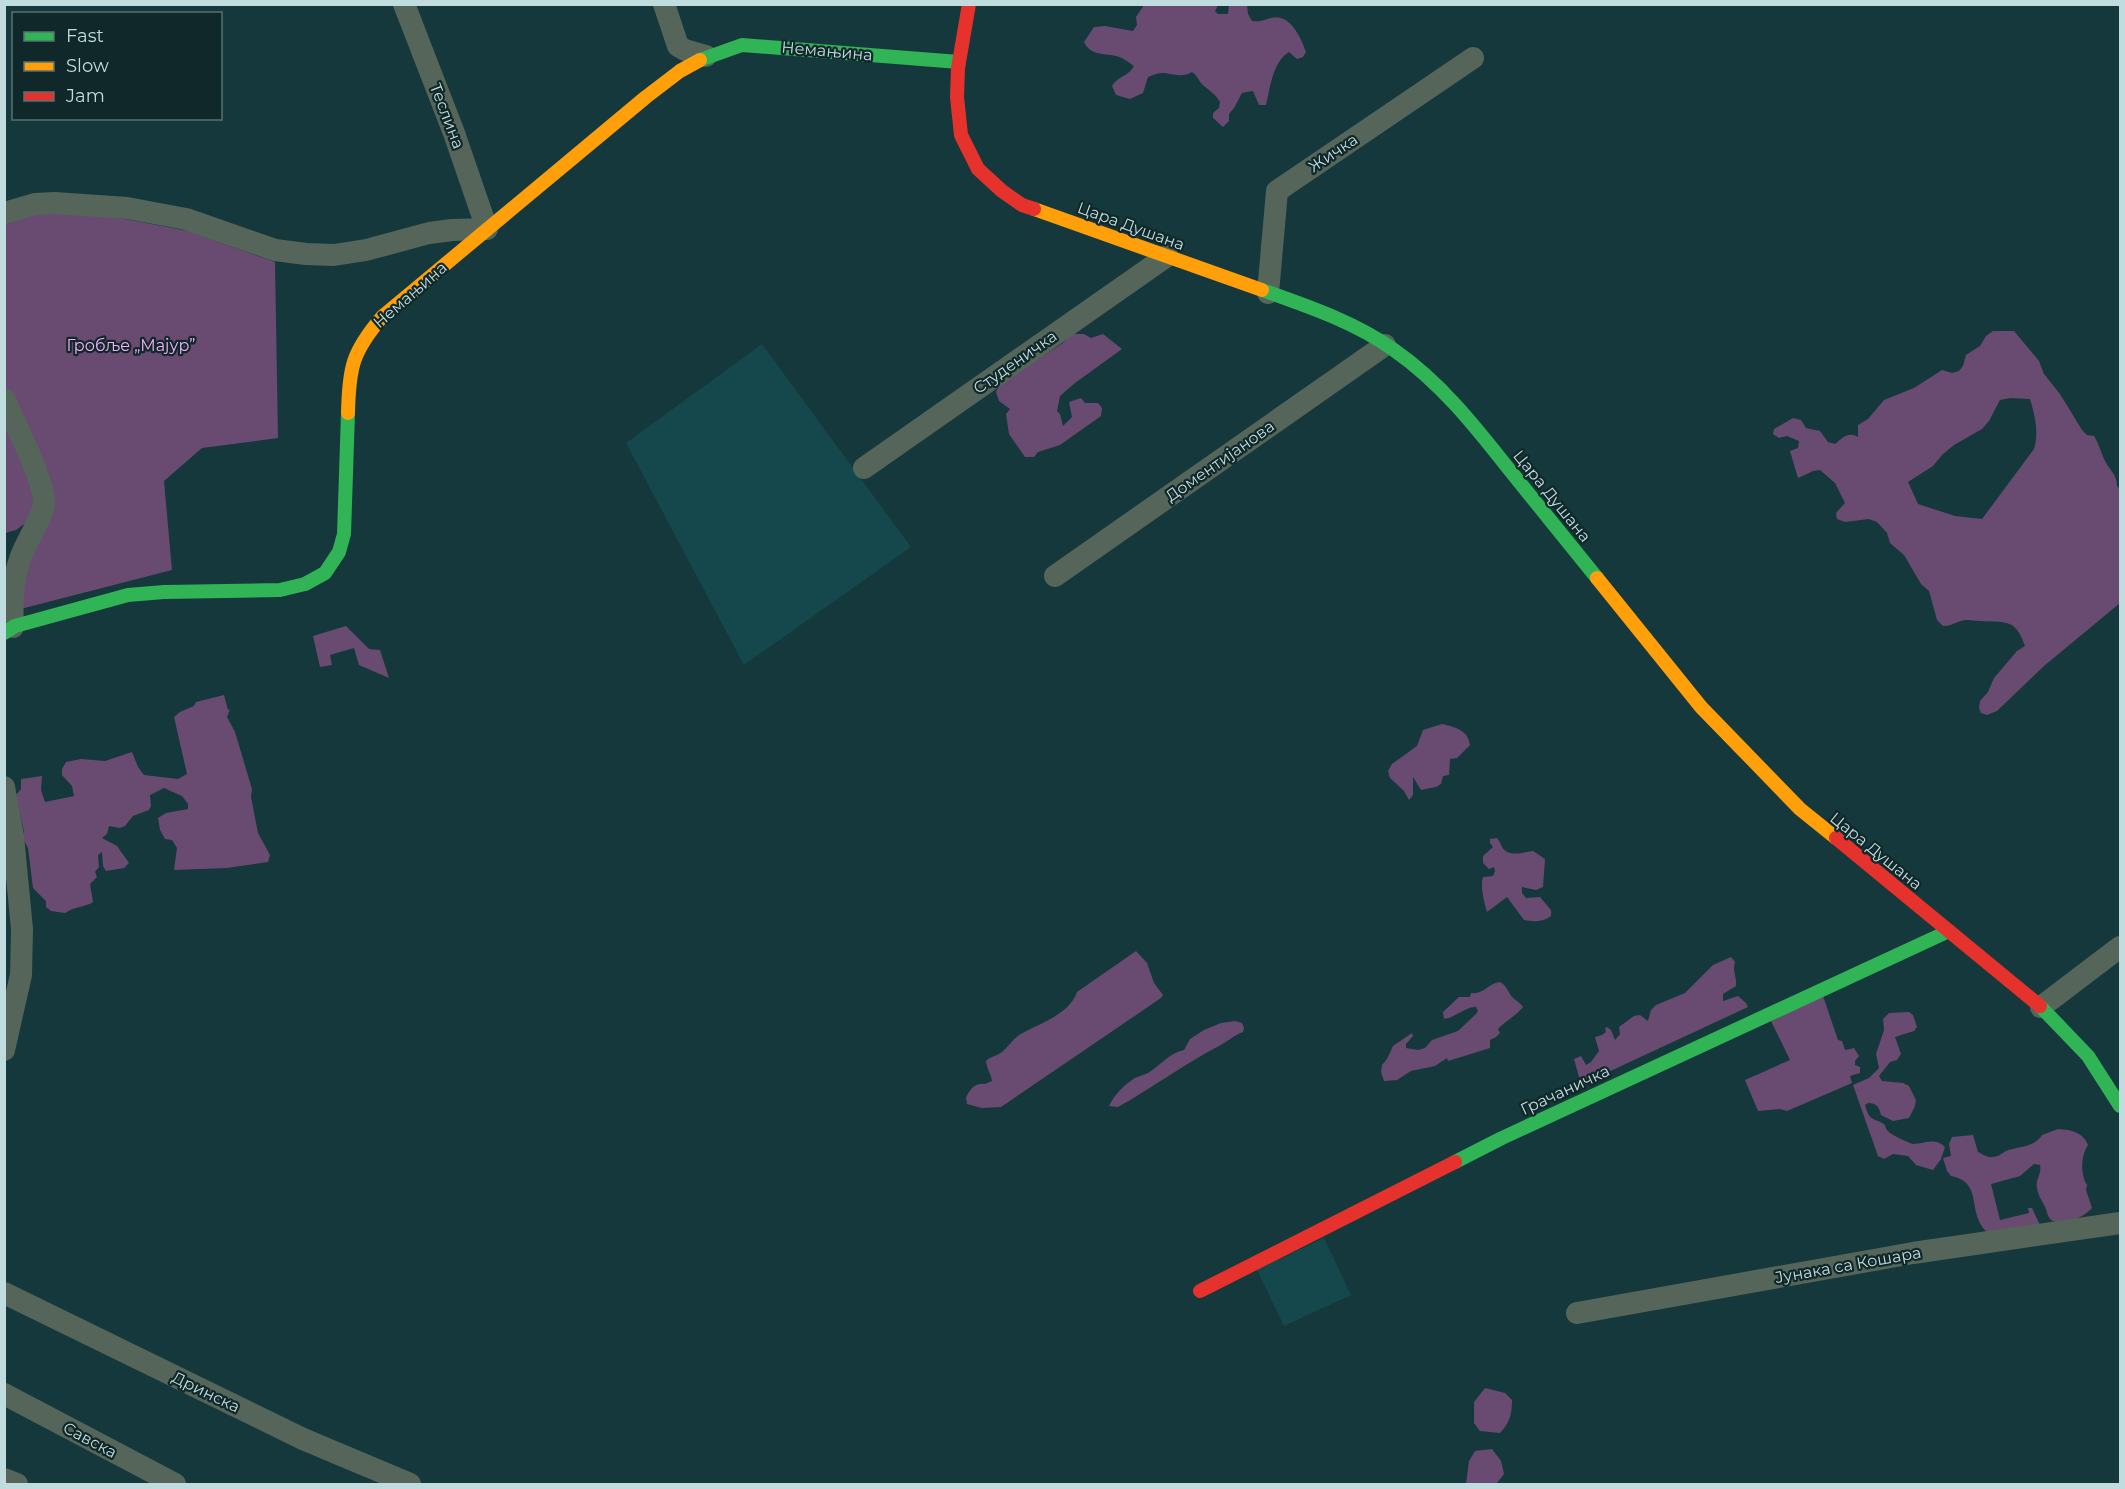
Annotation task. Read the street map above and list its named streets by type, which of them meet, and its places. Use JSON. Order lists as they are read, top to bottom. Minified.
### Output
{"streets":{"street":["Немањина","Теслина","Жичка","Цара Душана","Студеничка","Доментијанова","Грачаничка","Јунака са Кошара","Дринска","Савска"]},"crossings":[["Немањина","Теслина"],["Немањина","Цара Душана"],["Жичка","Цара Душана"],["Цара Душана","Студеничка"],["Цара Душана","Доментијанова"],["Цара Душана","Грачаничка"]],"parks":["Гробље „Мајур”"],"legend":["Fast","Slow","Jam"]}
